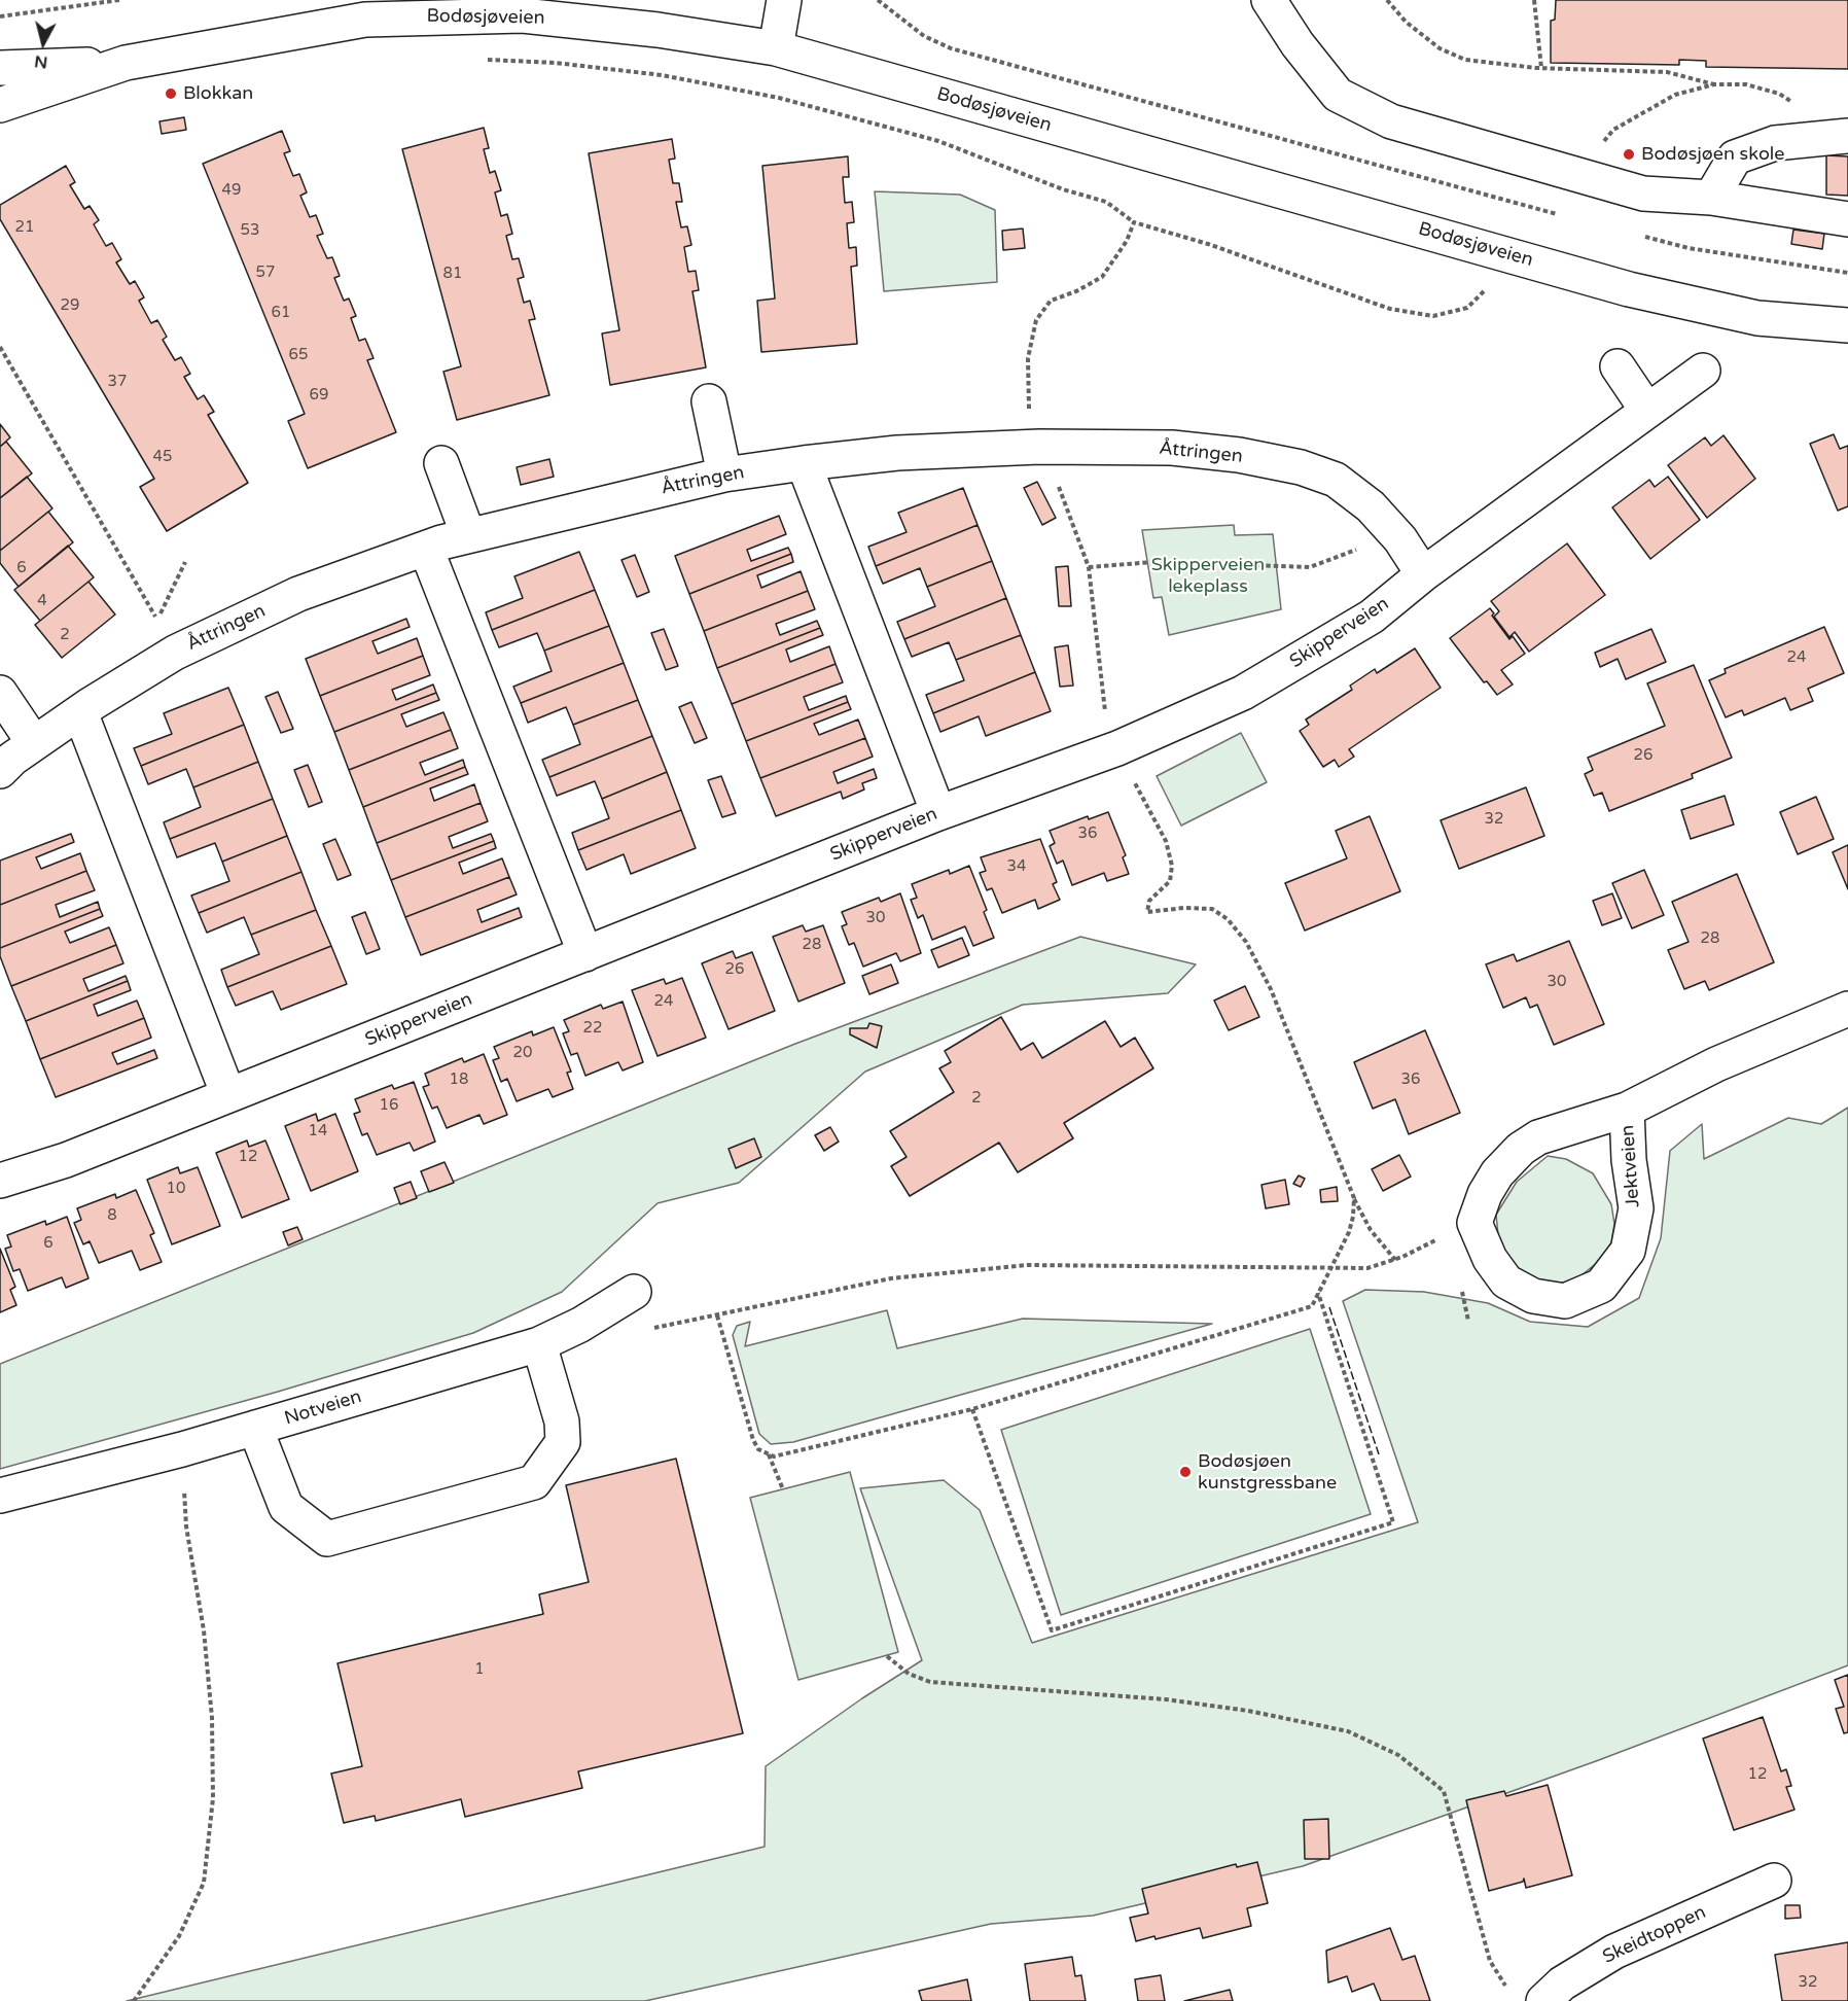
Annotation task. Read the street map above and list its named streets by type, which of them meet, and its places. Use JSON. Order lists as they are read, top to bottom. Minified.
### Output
{"streets":{"street":["Bodøsjøveien","Åttringen","Skipperveien","Jektveien","Notveien","Skeidtoppen"]},"crossings":[["Åttringen","Skipperveien"]],"parks":["Skipperveien lekeplass"],"places":["Blokkan","Bodøsjøen skole","Bodøsjøen kunstgressbane"],"house_numbers":["49","21","53","57","81","29","61","65","37","69","45","6","4","2","24","26","32","36","34","30","28","28","26","30","24","22","20","18","36","2","16","14","12","10","8","6","1","12","32"],"north":"bottom"}
